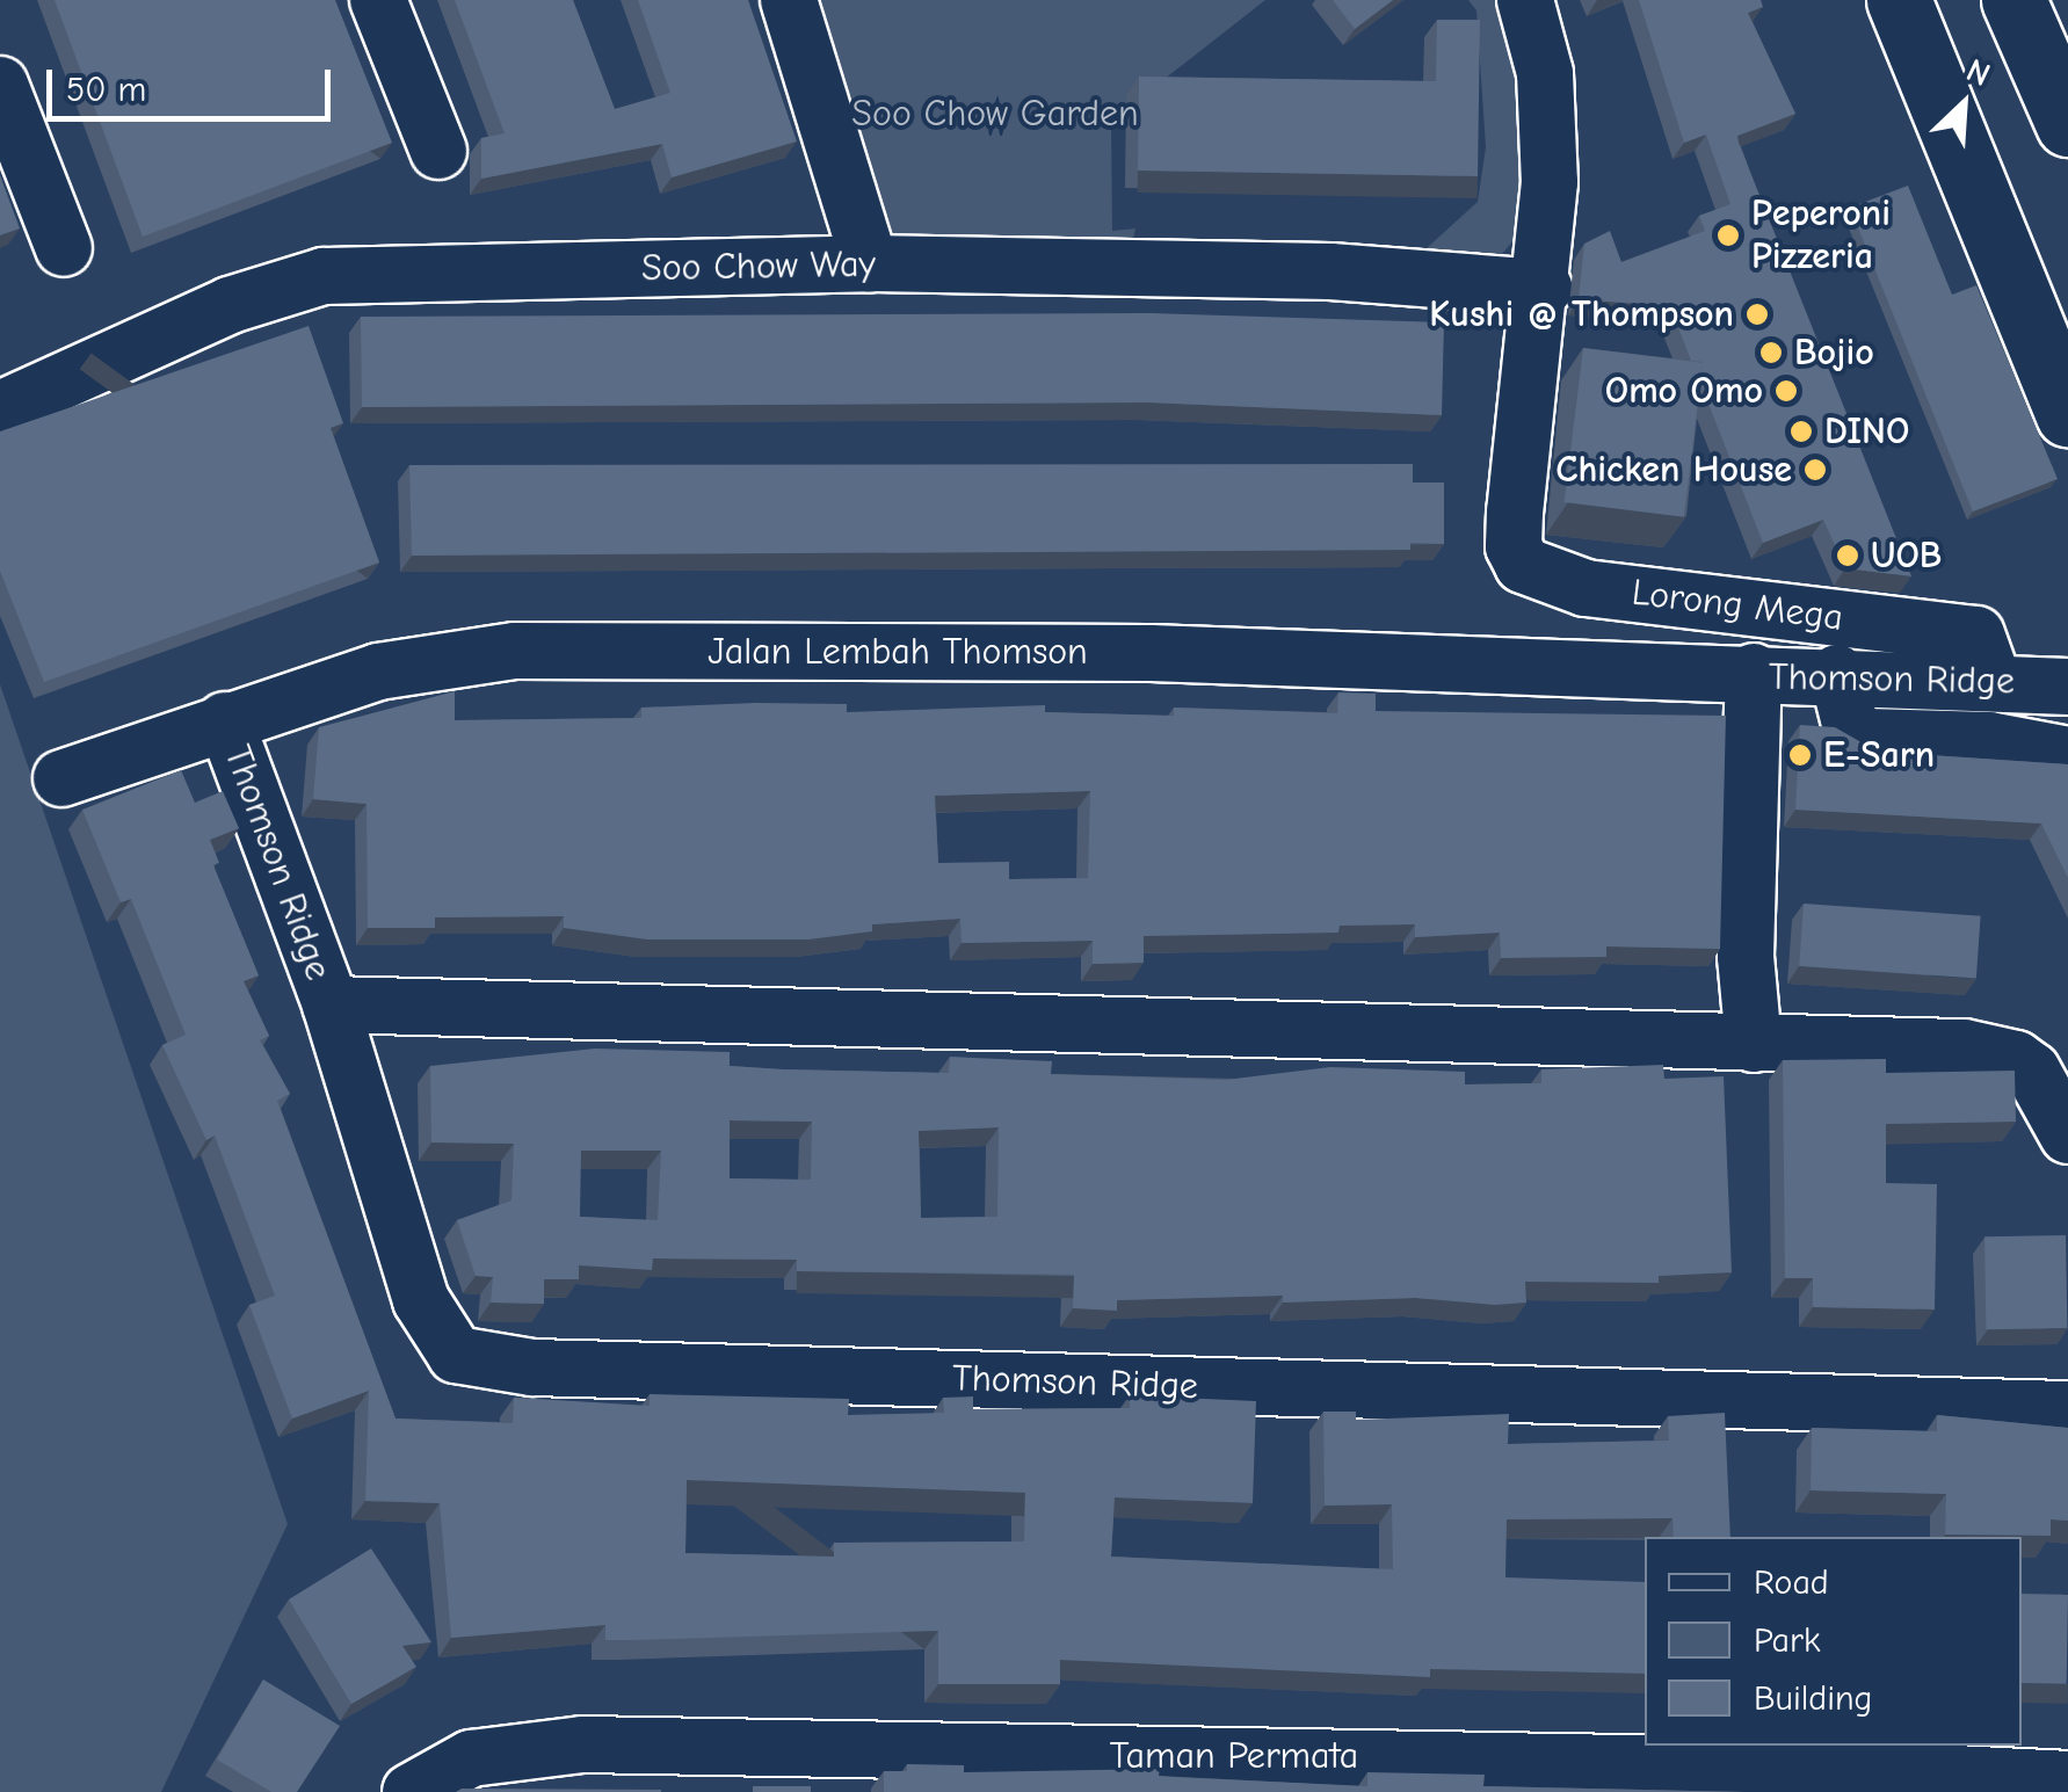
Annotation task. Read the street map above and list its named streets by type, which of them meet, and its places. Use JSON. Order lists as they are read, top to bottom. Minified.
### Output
{"streets":{"street":["Soo Chow Way","Lorong Mega","Jalan Lembah Thomson","Thomson Ridge","Taman Permata"]},"crossings":[["Soo Chow Way","Lorong Mega"],["Lorong Mega","Thomson Ridge"],["Jalan Lembah Thomson","Thomson Ridge"]],"parks":["Soo Chow Garden"],"places":["Peperoni Pizzeria","Kushi @ Thompson","Bojio","Omo Omo","DINO","Chicken House","UOB","E-Sarn"],"legend":["Road","Park","Building"],"scale_bar":"50 m","north":"top right"}
